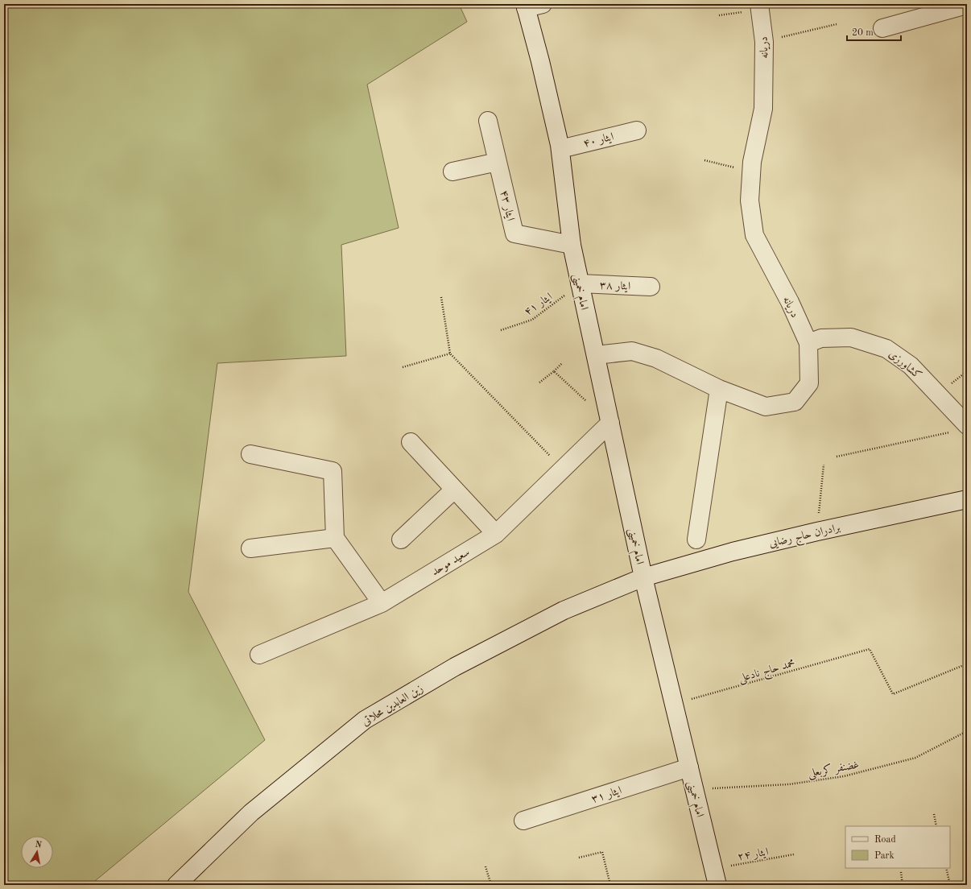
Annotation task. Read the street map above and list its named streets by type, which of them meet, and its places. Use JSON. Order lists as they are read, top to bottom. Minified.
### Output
{"streets":{"street":["دریانه","ایثار ۴۰","ایثار ۴۳","ایثار ۳۸","امام خمینی","کشاورزی","برادران حاج رضایی","سعید موحد","زین العابدین محلاتی","ایثار ۳۱"],"path":["ایثار ۴۱","محمد حاج نادعلی","غضنفر کربعلی","ایثار ۲۴"]},"crossings":[["دریانه","امام خمینی"],["دریانه","کشاورزی"],["ایثار ۴۰","امام خمینی"],["ایثار ۴۳","امام خمینی"],["ایثار ۳۸","امام خمینی"],["ایثار ۳۸","ایثار ۴۱"],["امام خمینی","ایثار ۴۱"],["امام خمینی","برادران حاج رضایی"],["امام خمینی","سعید موحد"],["امام خمینی","محمد حاج نادعلی"],["امام خمینی","زین العابدین محلاتی"],["امام خمینی","غضنفر کربعلی"],["امام خمینی","ایثار ۳۱"],["امام خمینی","ایثار ۲۴"],["برادران حاج رضایی","زین العابدین محلاتی"]],"legend":["Road","Park"],"scale_bar":"20 m","north":"top"}
